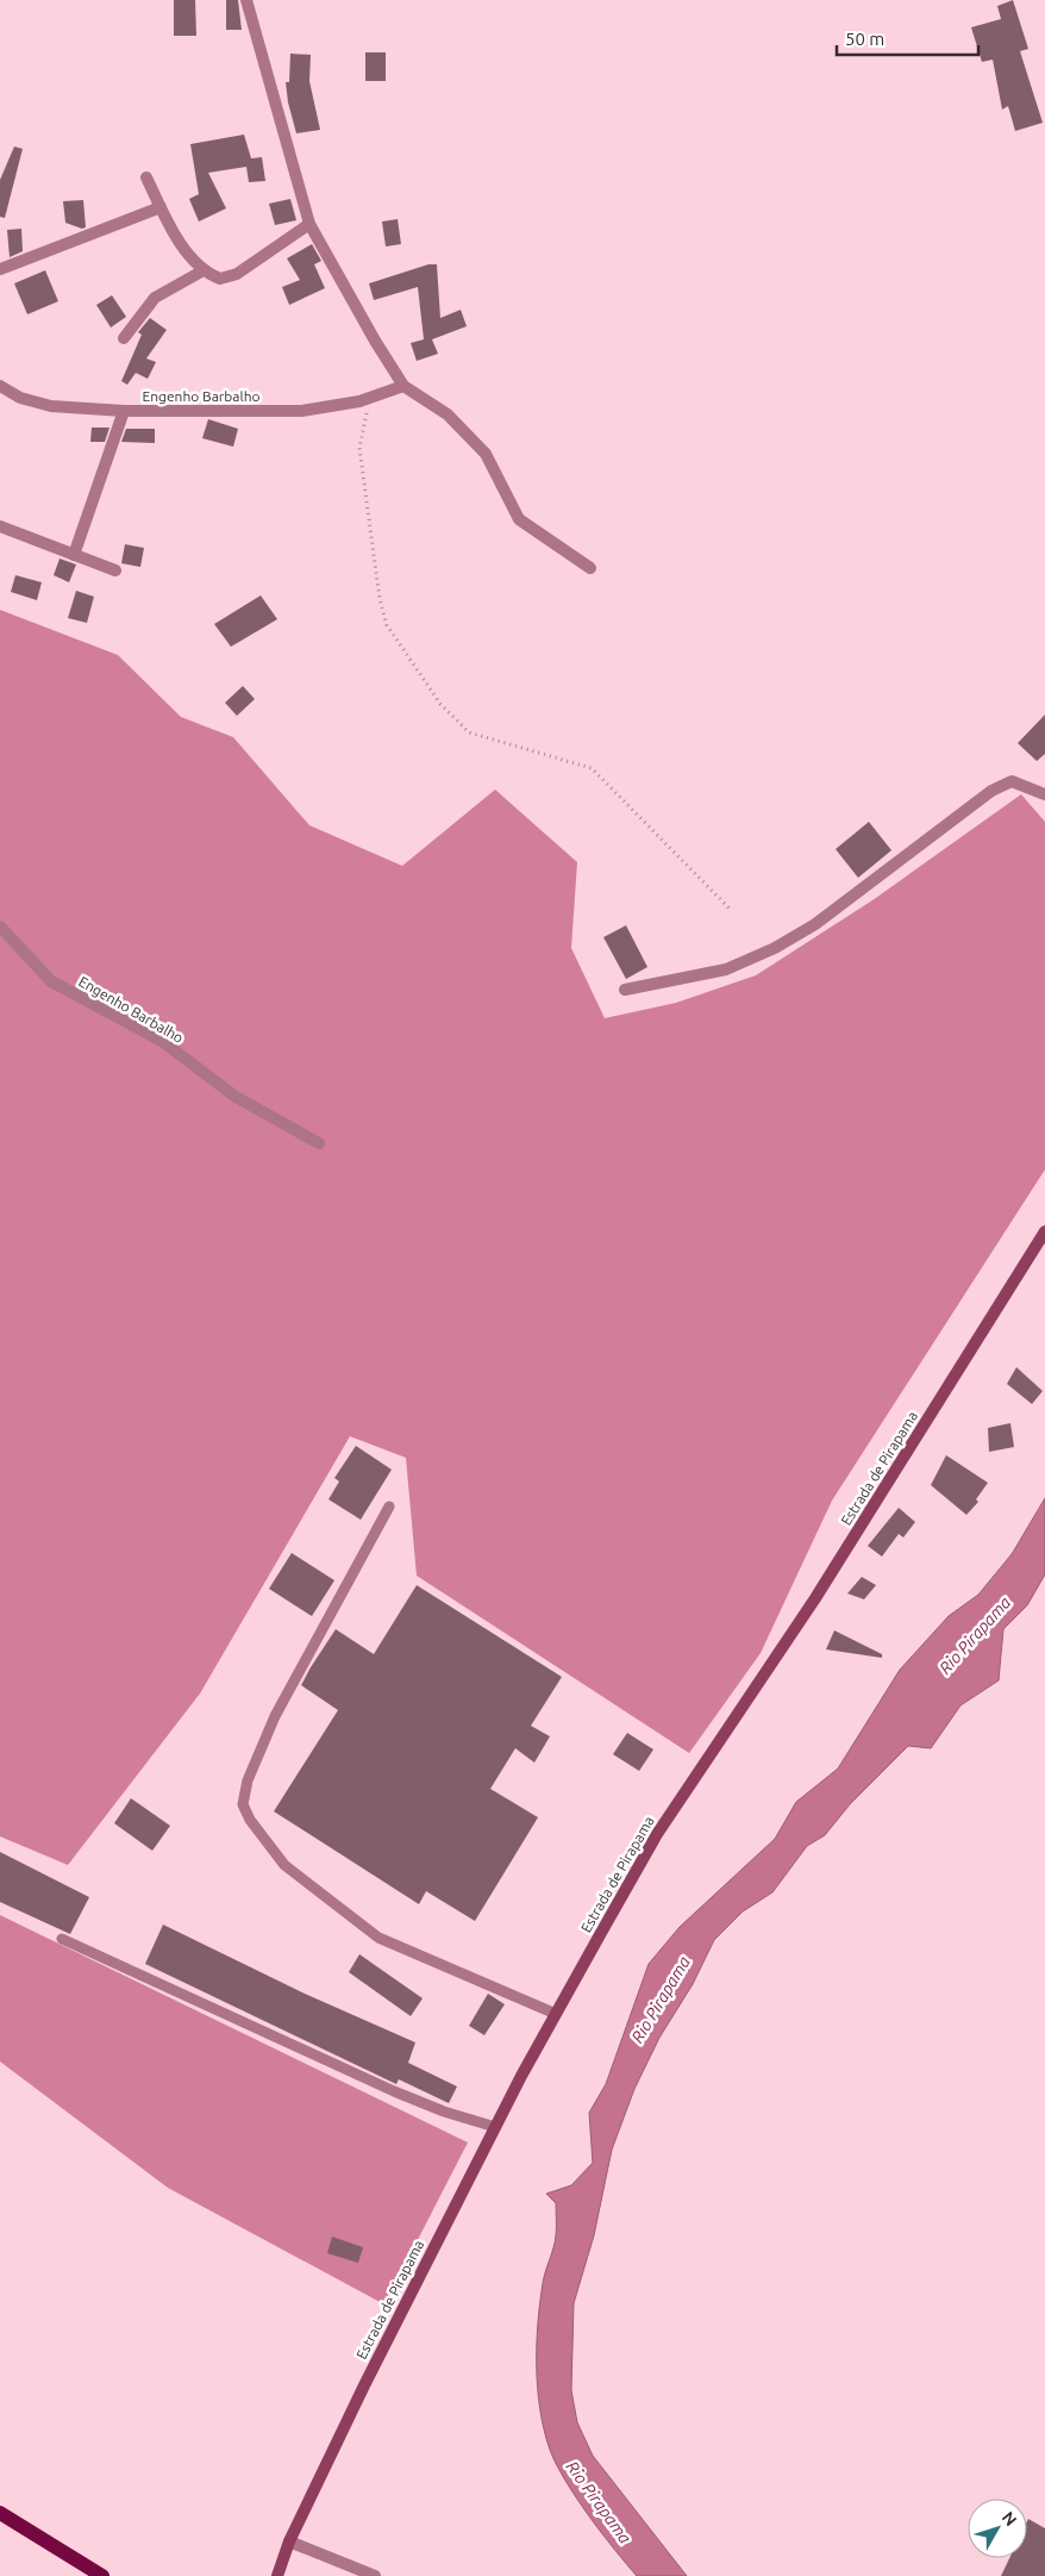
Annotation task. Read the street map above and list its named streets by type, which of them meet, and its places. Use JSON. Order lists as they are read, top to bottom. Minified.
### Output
{"streets":{"main road":["Estrada de Pirapama"],"street":["Engenho Barbalho"]},"water":["Rio Pirapama"],"scale_bar":"50 m","north":"top right"}
